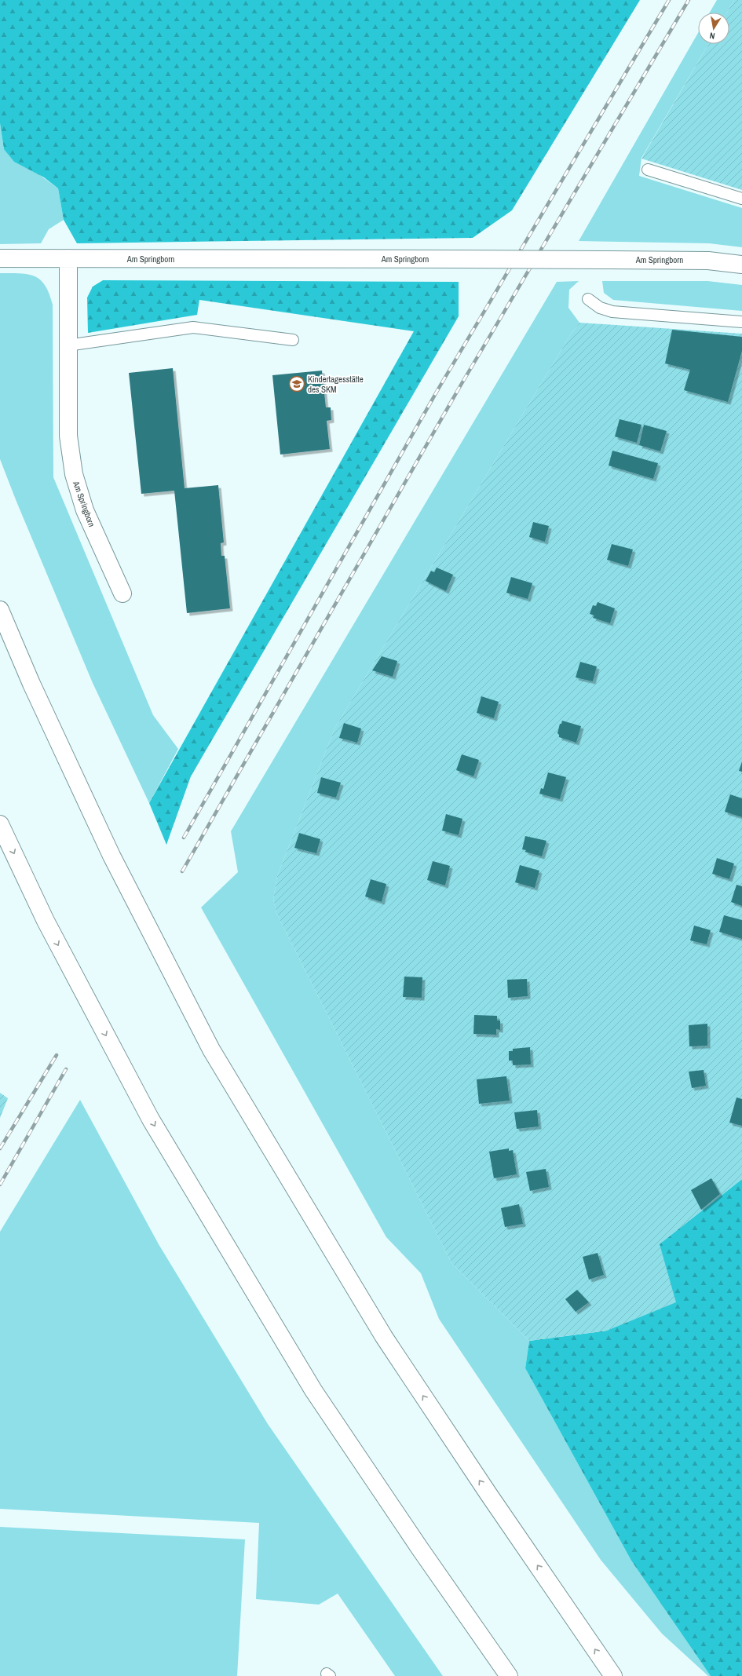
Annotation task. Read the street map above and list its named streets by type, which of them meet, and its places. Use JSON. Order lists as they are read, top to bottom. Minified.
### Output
{"streets":{"main road":["Am Springborn"]},"places":{"school or university":["Kindertagesstätte des SKM"]},"north":"bottom"}
